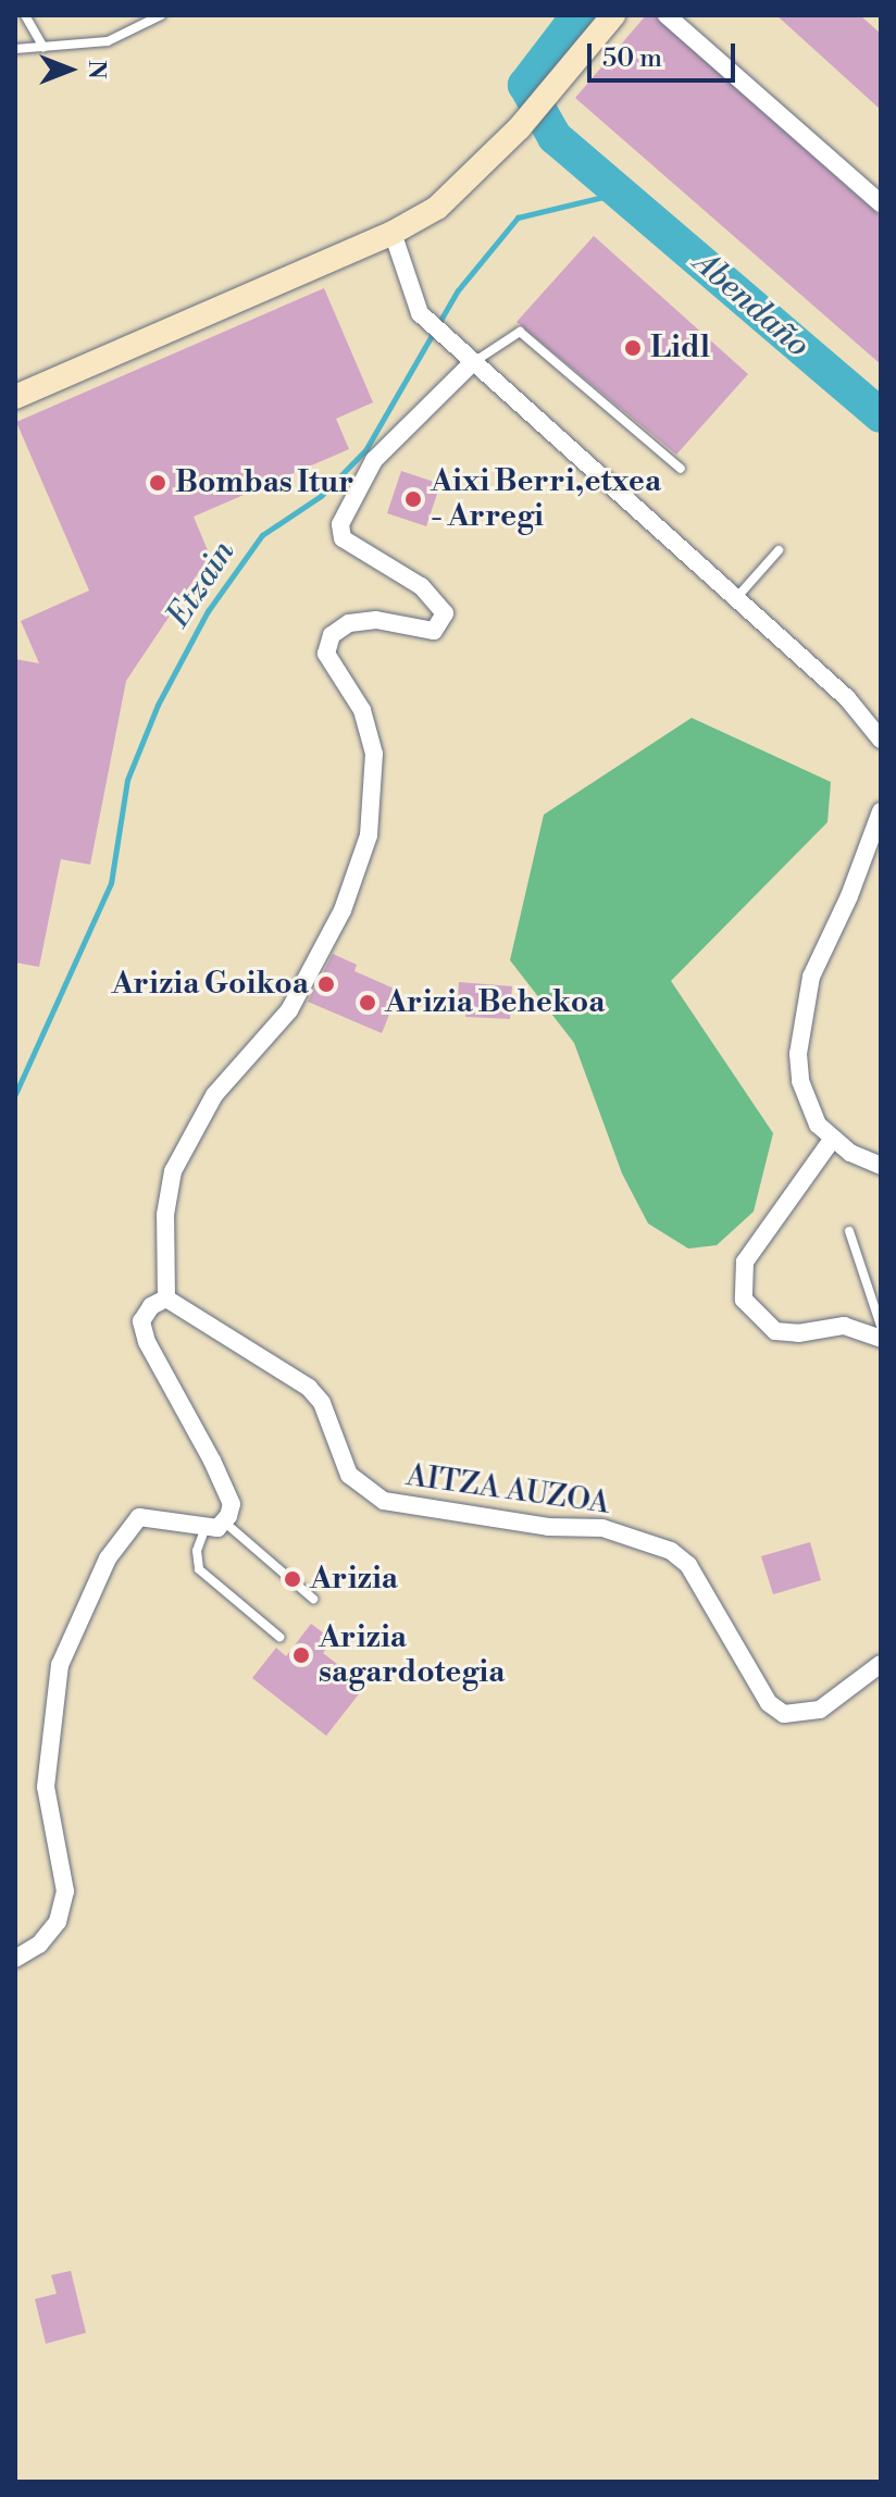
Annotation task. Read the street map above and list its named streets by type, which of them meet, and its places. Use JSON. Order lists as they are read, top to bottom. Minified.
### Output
{"streets":{"street":["AITZA AUZOA"]},"water":["Abendaño","Etzain"],"places":["Lidl","Bombas Itur","Aixi Berri,etxea - Arregi","Arizia Goikoa","Arizia Behekoa","Arizia","Arizia sagardotegia"],"scale_bar":"50 m","north":"right"}
